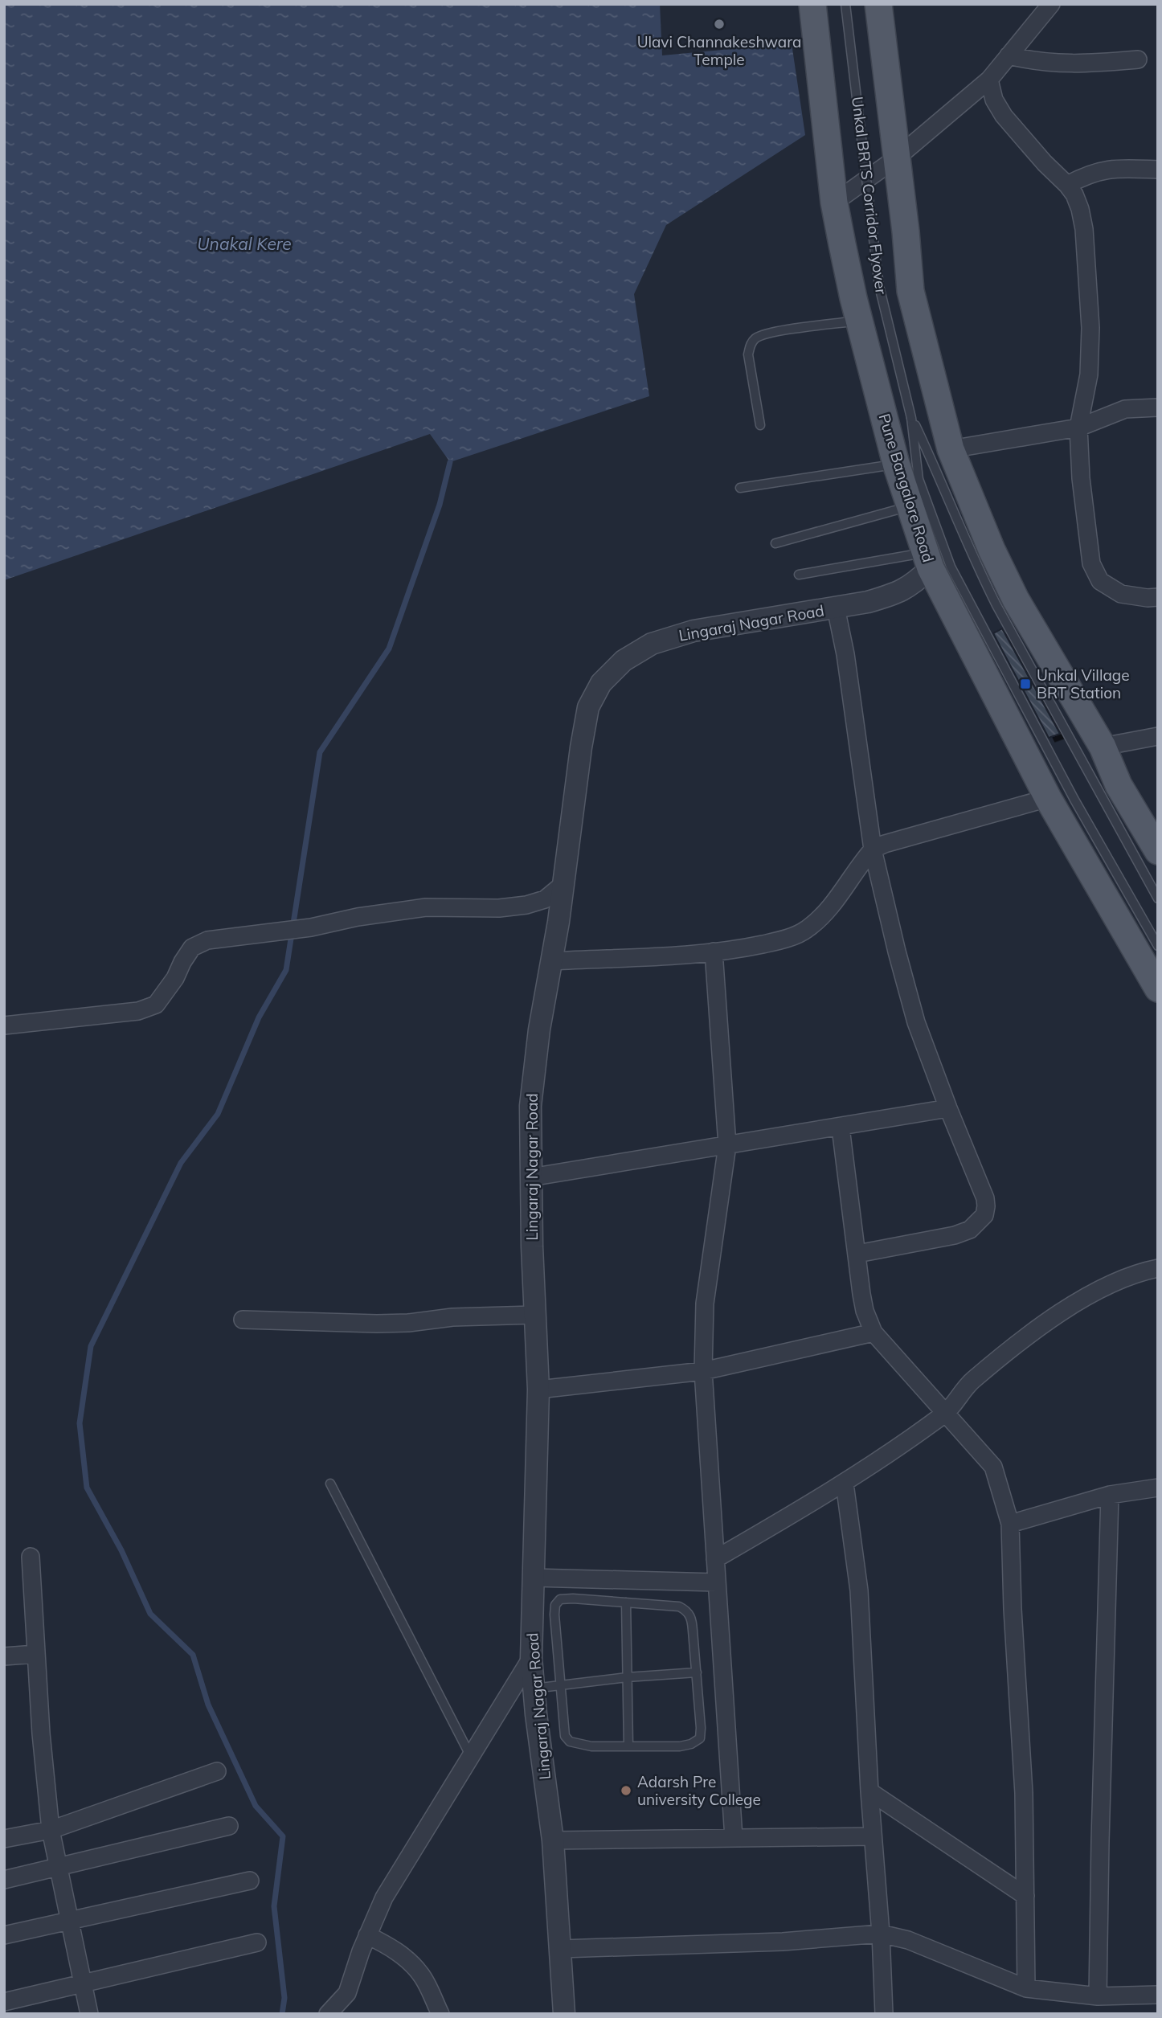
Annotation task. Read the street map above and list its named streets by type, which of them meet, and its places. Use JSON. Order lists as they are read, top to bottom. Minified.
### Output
{"streets":{"main road":["Pune Bangalore Road"],"street":["Lingaraj Nagar Road"],"lane":["Unkal BRTS Corridor Flyover"]},"crossings":[["Pune Bangalore Road","Lingaraj Nagar Road"]],"water":["Unakal Kere"],"places":{"other":["Ulavi Channakeshwara Temple","Adarsh Pre university College"],"transit":["Unkal Village BRT Station"]}}
